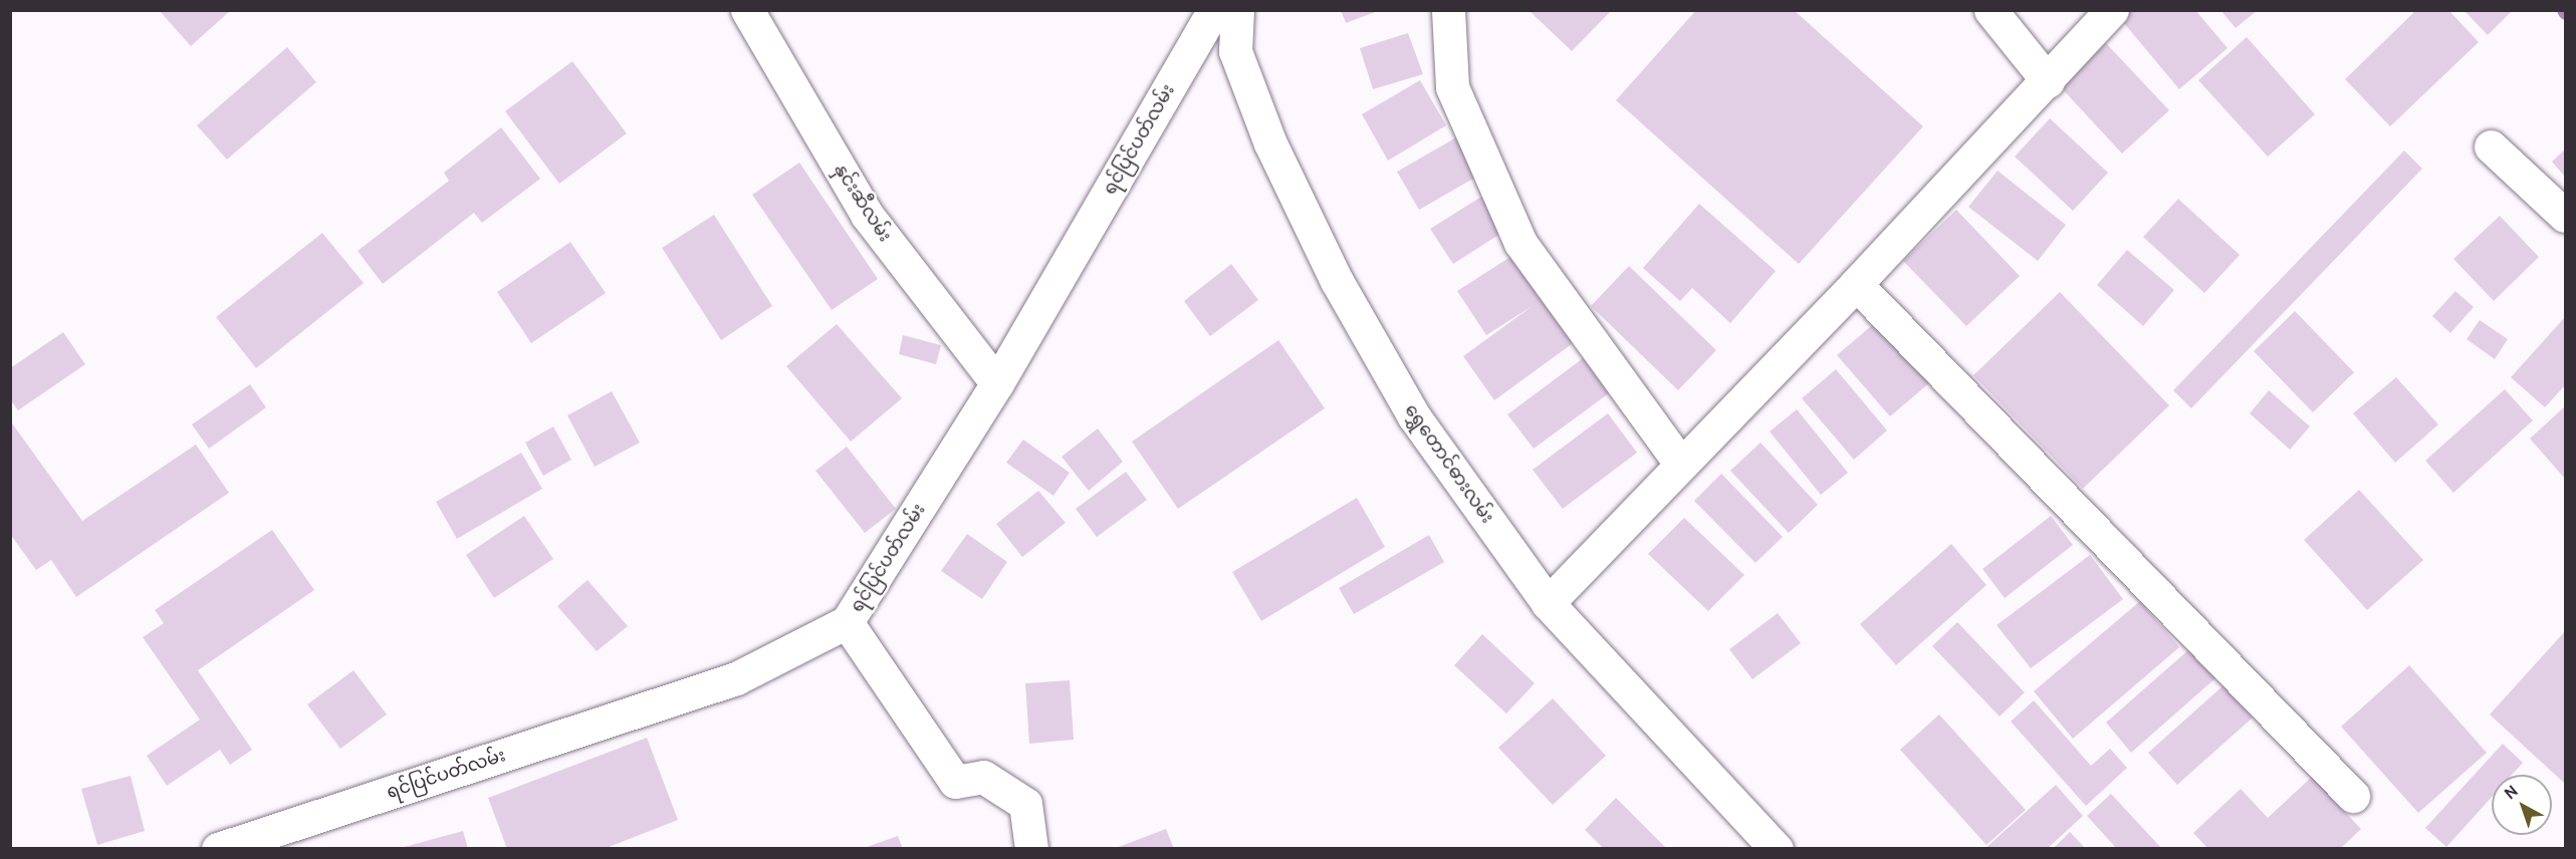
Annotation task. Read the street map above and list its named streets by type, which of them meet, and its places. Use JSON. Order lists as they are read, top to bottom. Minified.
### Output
{"streets":{"street":["ရင်ပြင်ပတ်လမ်း","နှင်းဆီလမ်း","ရွှေတောင်ဓားလမ်း"]},"crossings":[["ရင်ပြင်ပတ်လမ်း","နှင်းဆီလမ်း"]],"north":"top left"}
